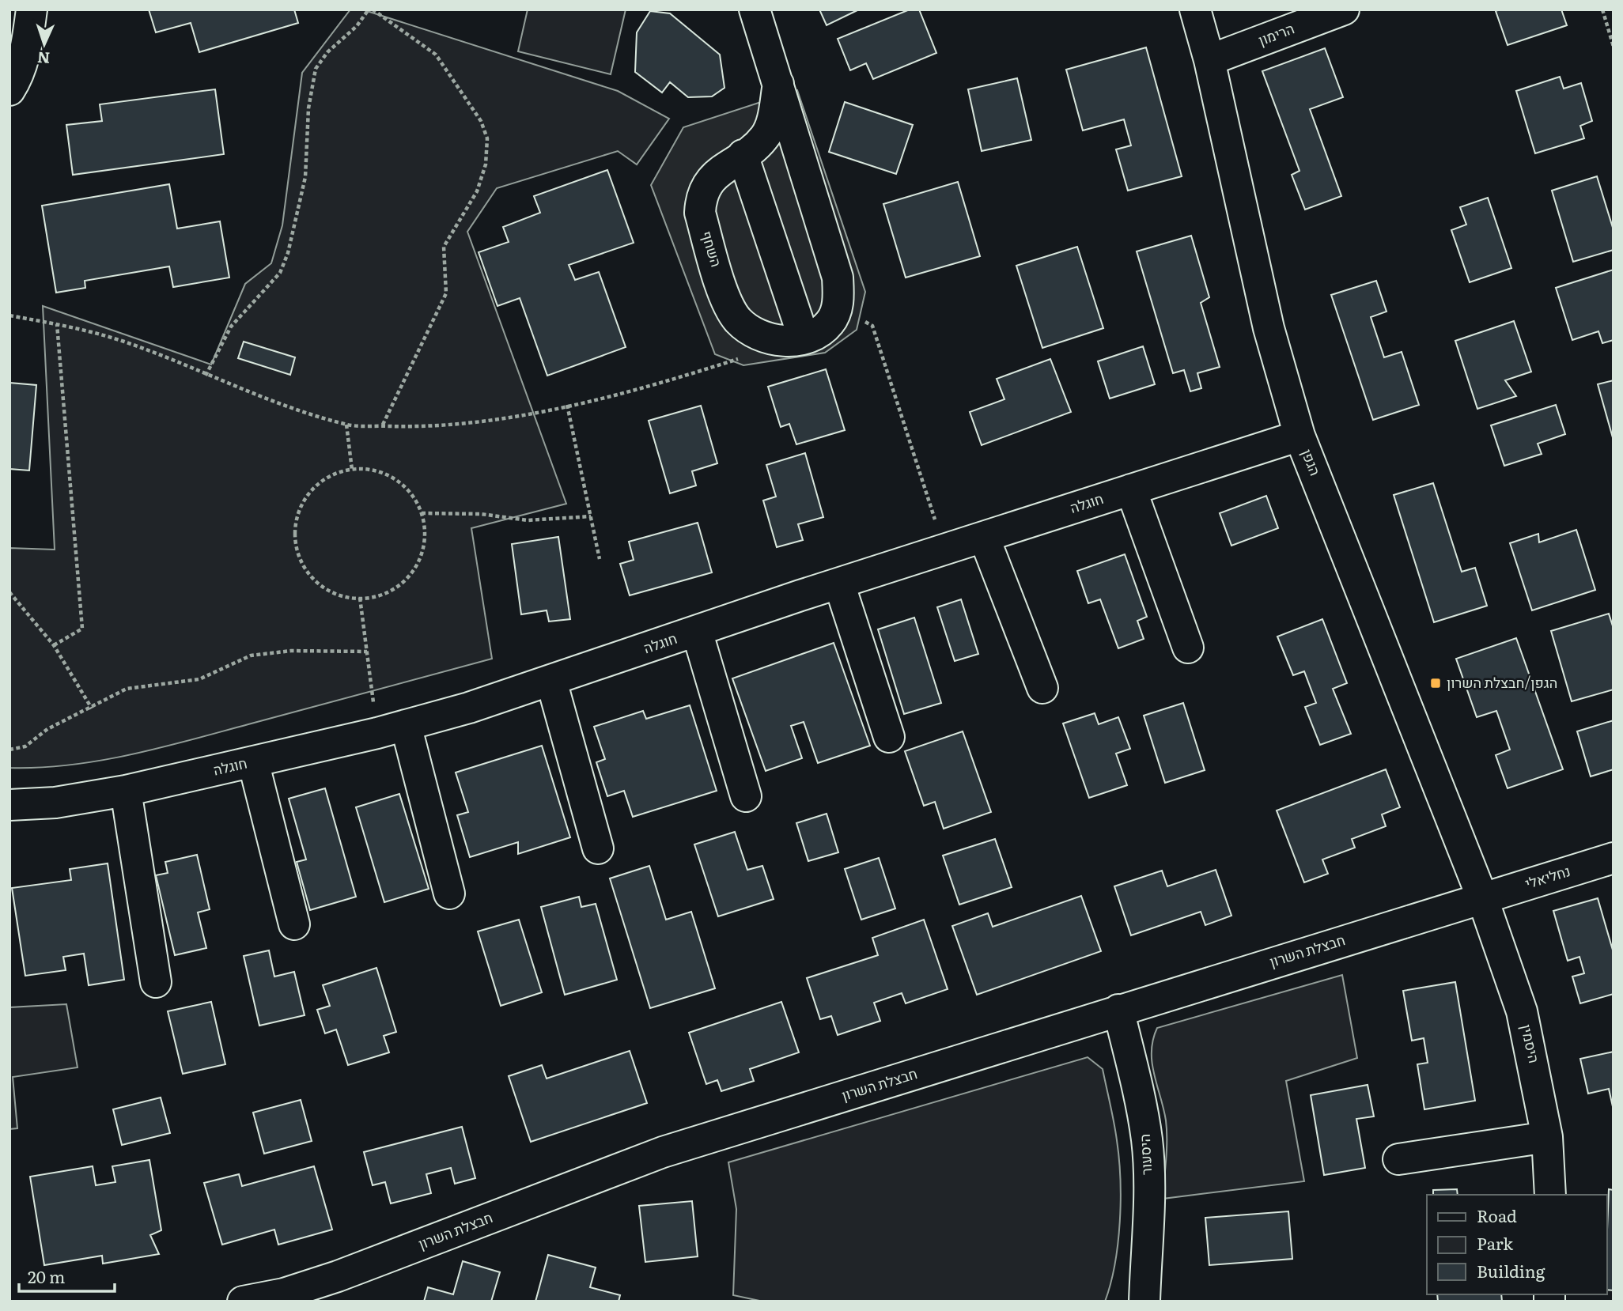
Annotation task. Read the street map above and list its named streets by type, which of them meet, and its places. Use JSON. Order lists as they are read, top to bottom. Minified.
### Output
{"streets":{"street":["הרימון","השחף","הגפן","חוגלה","נחליאלי","חבצלת השרון","היסמין","היסעור"]},"crossings":[["הרימון","הגפן"],["הגפן","חוגלה"],["הגפן","נחליאלי"],["הגפן","חבצלת השרון"],["הגפן","היסמין"],["נחליאלי","חבצלת השרון"],["נחליאלי","היסמין"],["חבצלת השרון","היסמין"],["חבצלת השרון","היסעור"]],"places":{"transit":["הגפן/חבצלת השרון"]},"legend":["Road","Park","Building"],"scale_bar":"20 m","north":"bottom"}
